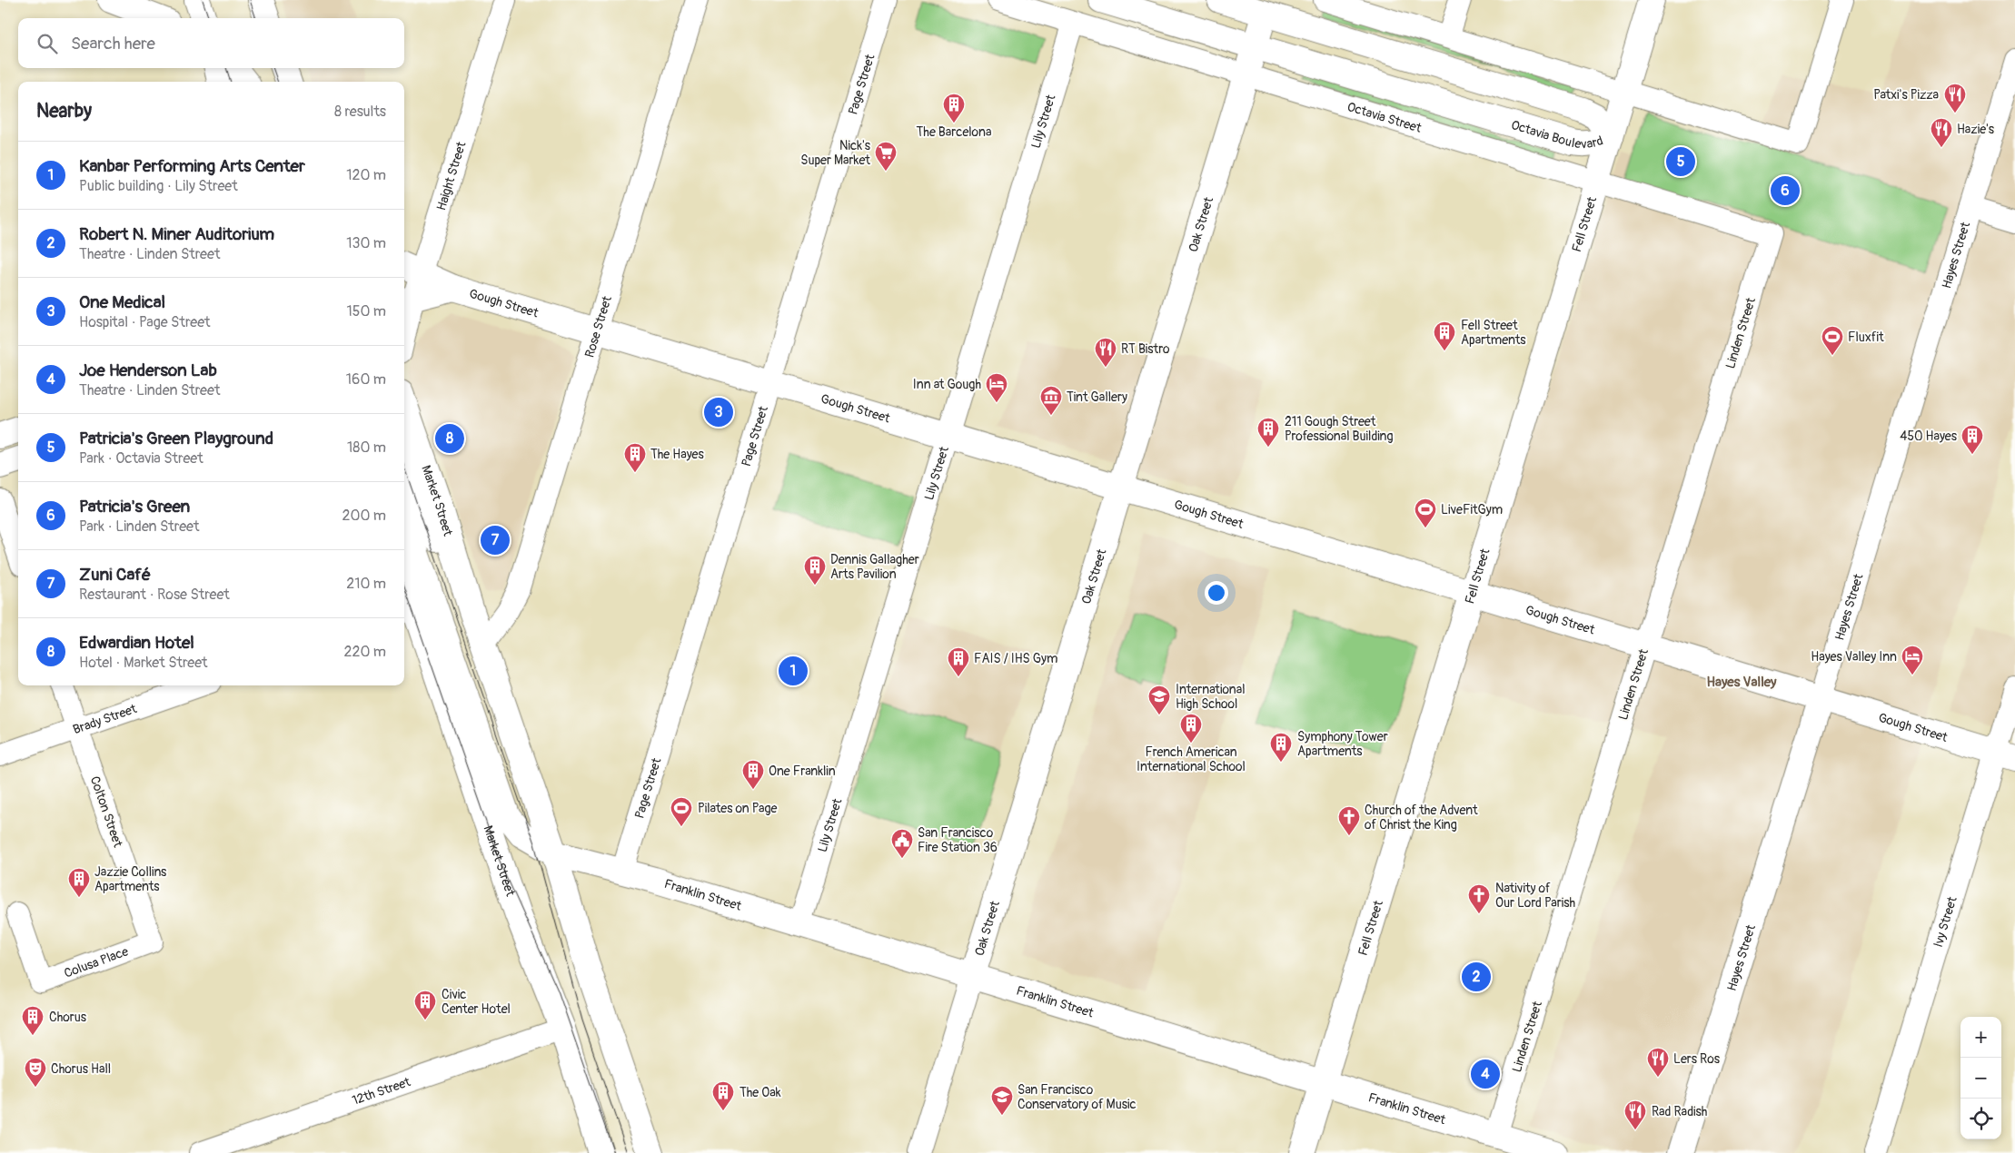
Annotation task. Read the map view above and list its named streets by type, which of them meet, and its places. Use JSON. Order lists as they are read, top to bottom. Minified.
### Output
{"streets":{"main road":["Octavia Boulevard","Oak Street","Fell Street","Hayes Street","Gough Street","Market Street","Franklin Street"],"street":["Page Street","Octavia Street","Lily Street","Haight Street","Rose Street","Linden Street","Brady Street","Colton Street","Ivy Street","Colusa Place","12th Street"]},"crossings":[["Page Street","Gough Street"],["Page Street","Franklin Street"],["Octavia Street","Lily Street"],["Octavia Street","Oak Street"],["Octavia Street","Fell Street"],["Octavia Street","Linden Street"],["Lily Street","Gough Street"],["Lily Street","Franklin Street"],["Octavia Boulevard","Oak Street"],["Octavia Boulevard","Fell Street"],["Haight Street","Gough Street"],["Oak Street","Gough Street"],["Oak Street","Franklin Street"],["Fell Street","Gough Street"],["Fell Street","Franklin Street"],["Hayes Street","Gough Street"],["Gough Street","Rose Street"],["Gough Street","Linden Street"],["Gough Street","Ivy Street"],["Rose Street","Market Street"],["Linden Street","Franklin Street"],["Market Street","Franklin Street"],["Market Street","12th Street"],["Brady Street","Colton Street"],["Colton Street","Colusa Place"]],"districts":["Hayes Valley"],"places":{"restaurant":["Patxi's Pizza","Hazie's","RT Bistro","Lers Ros","Rad Radish"],"building":["The Barcelona","Fell Street Apartments","211 Gough Street Professional Building","450 Hayes","The Hayes","Dennis Gallagher Arts Pavilion","FAIS / IHS Gym","French American International School","Symphony Tower Apartments","One Franklin","Jazzie Collins Apartments","Civic Center Hotel","Chorus","The Oak"],"supermarket":["Nick's Super Market"],"sports":["Fluxfit","LiveFitGym","Pilates on Page"],"hotel":["Inn at Gough","Hayes Valley Inn"],"museum":["Tint Gallery"],"school or university":["International High School","San Francisco Conservatory of Music"],"church":["Church of the Advent of Christ the King","Nativity of Our Lord Parish"],"public building":["San Francisco Fire Station 36"],"theatre":["Chorus Hall"]},"page":{"search":"Search here","heading":["Nearby","8 results"],"list":[{"mark":"1","name":"Kanbar Performing Arts Center","note":"Public building · Lily Street","value":"120 m"},{"mark":"2","name":"Robert N. Miner Auditorium","note":"Theatre · Linden Street","value":"130 m"},{"mark":"3","name":"One Medical","note":"Hospital · Page Street","value":"150 m"},{"mark":"4","name":"Joe Henderson Lab","note":"Theatre · Linden Street","value":"160 m"},{"mark":"5","name":"Patricia's Green Playground","note":"Park · Octavia Street","value":"180 m"},{"mark":"6","name":"Patricia's Green","note":"Park · Linden Street","value":"200 m"},{"mark":"7","name":"Zuni Café","note":"Restaurant · Rose Street","value":"210 m"},{"mark":"8","name":"Edwardian Hotel","note":"Hotel · Market Street","value":"220 m"}],"pins":["5","6","3","8","7","1","2","4"],"map_buttons":["+","−"]}}
